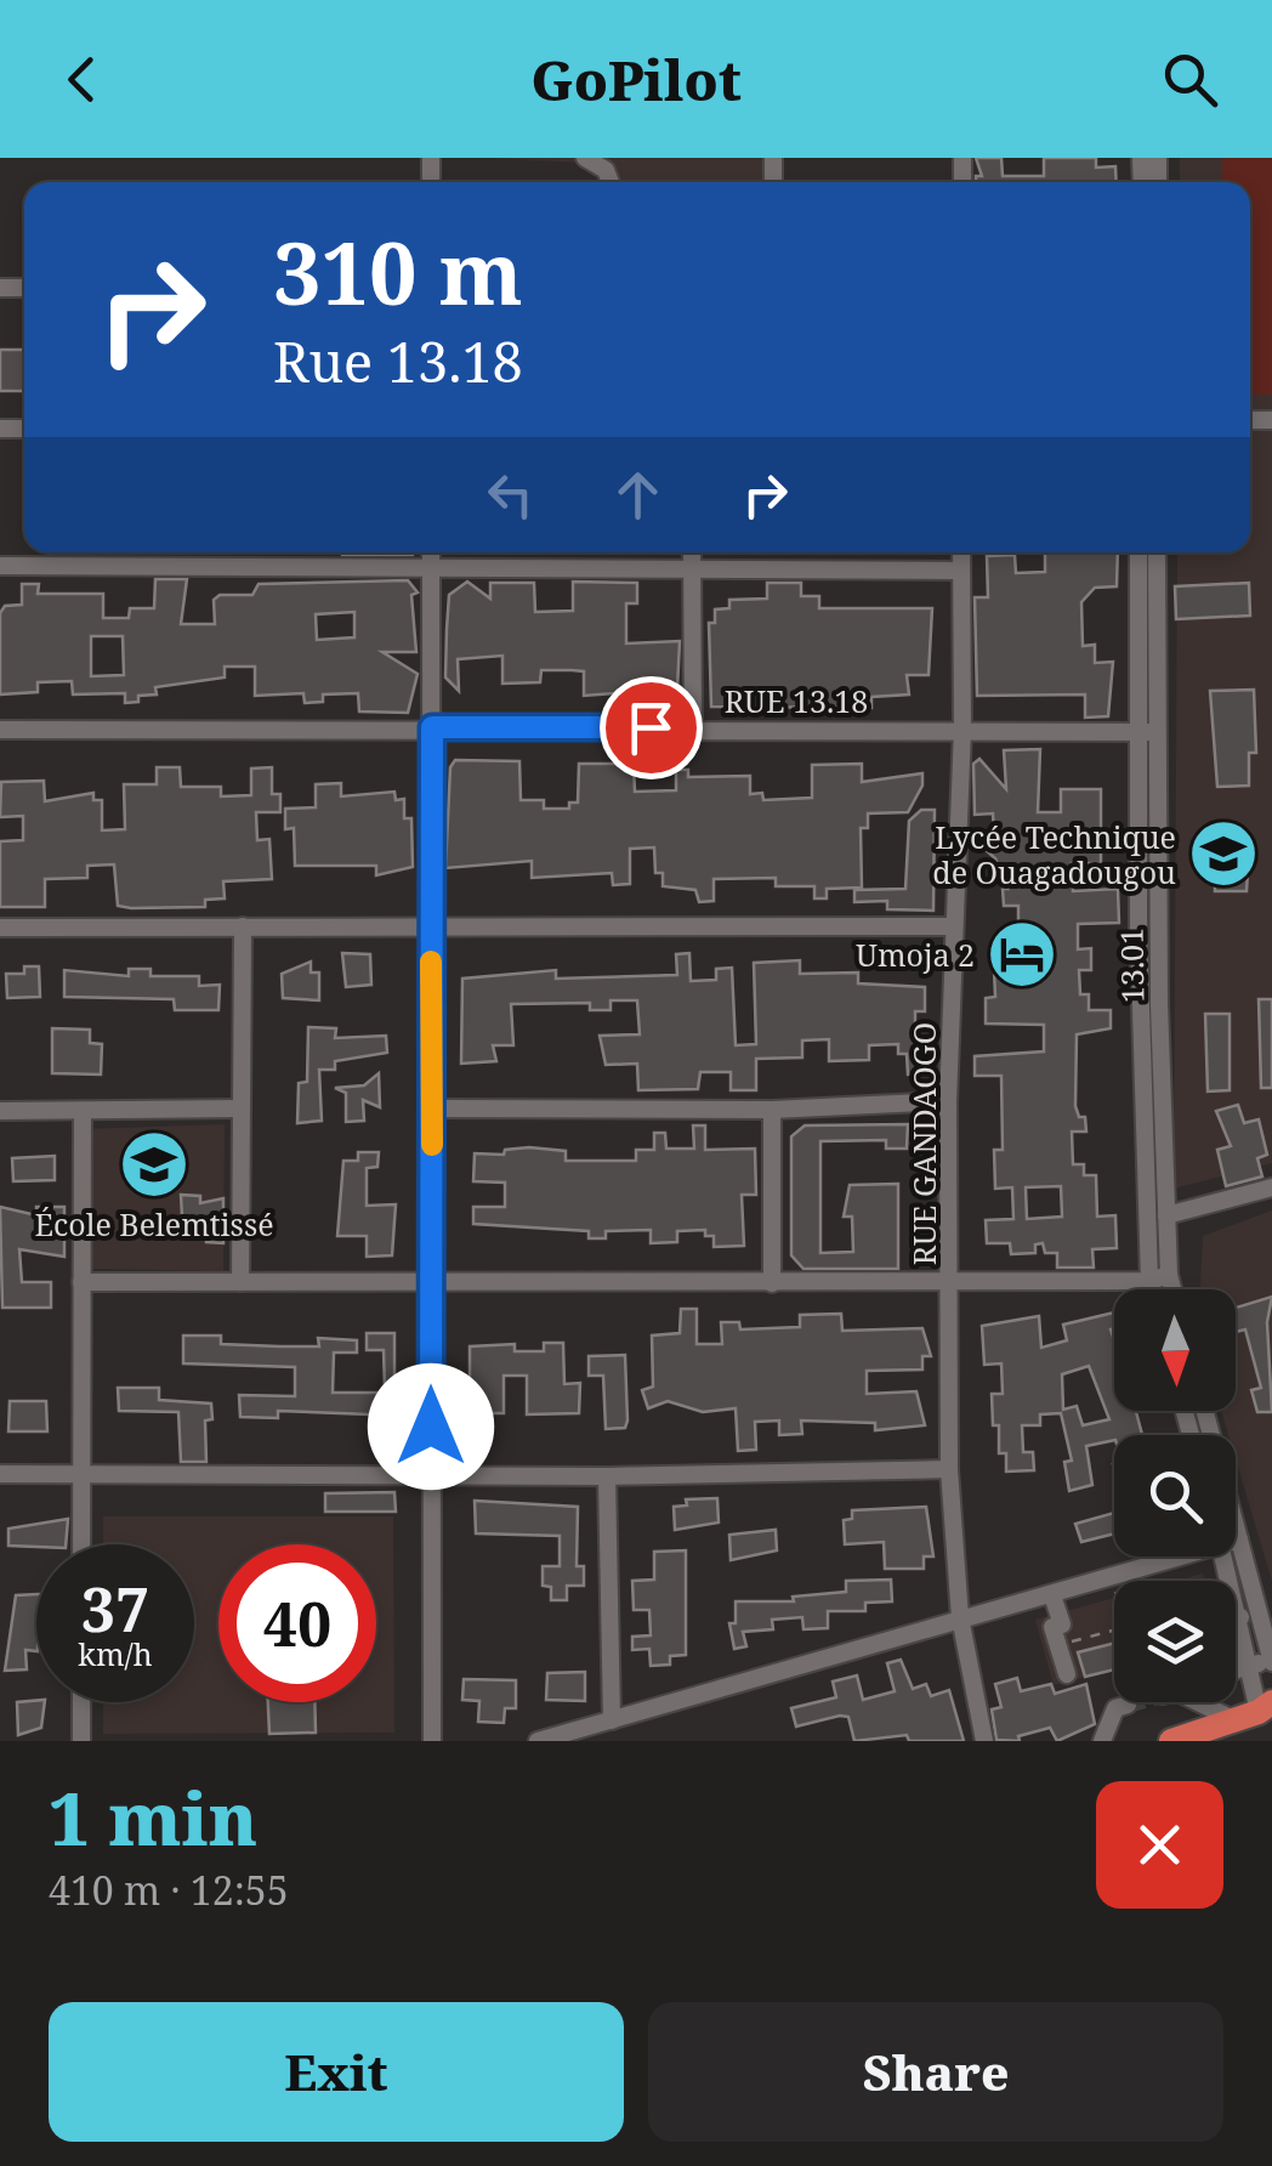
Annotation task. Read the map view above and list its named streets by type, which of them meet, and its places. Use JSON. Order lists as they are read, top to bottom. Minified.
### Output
{"streets":{"street":["RUE 13.18","13.01","RUE GANDAOGO"]},"crossings":[["RUE 13.18","13.01"],["RUE 13.18","RUE GANDAOGO"]],"places":{"school or university":["Lycée Technique de Ouagadougou","École Belemtissé"],"hotel":["Umoja 2"]},"north":"bottom","page":{"header":"GoPilot","turn":["310 m","Rue 13.18"],"speed":"37 km/h","limit":"40","heading":["1 min","410 m · 12:55"],"buttons":["Exit","Share"]}}
